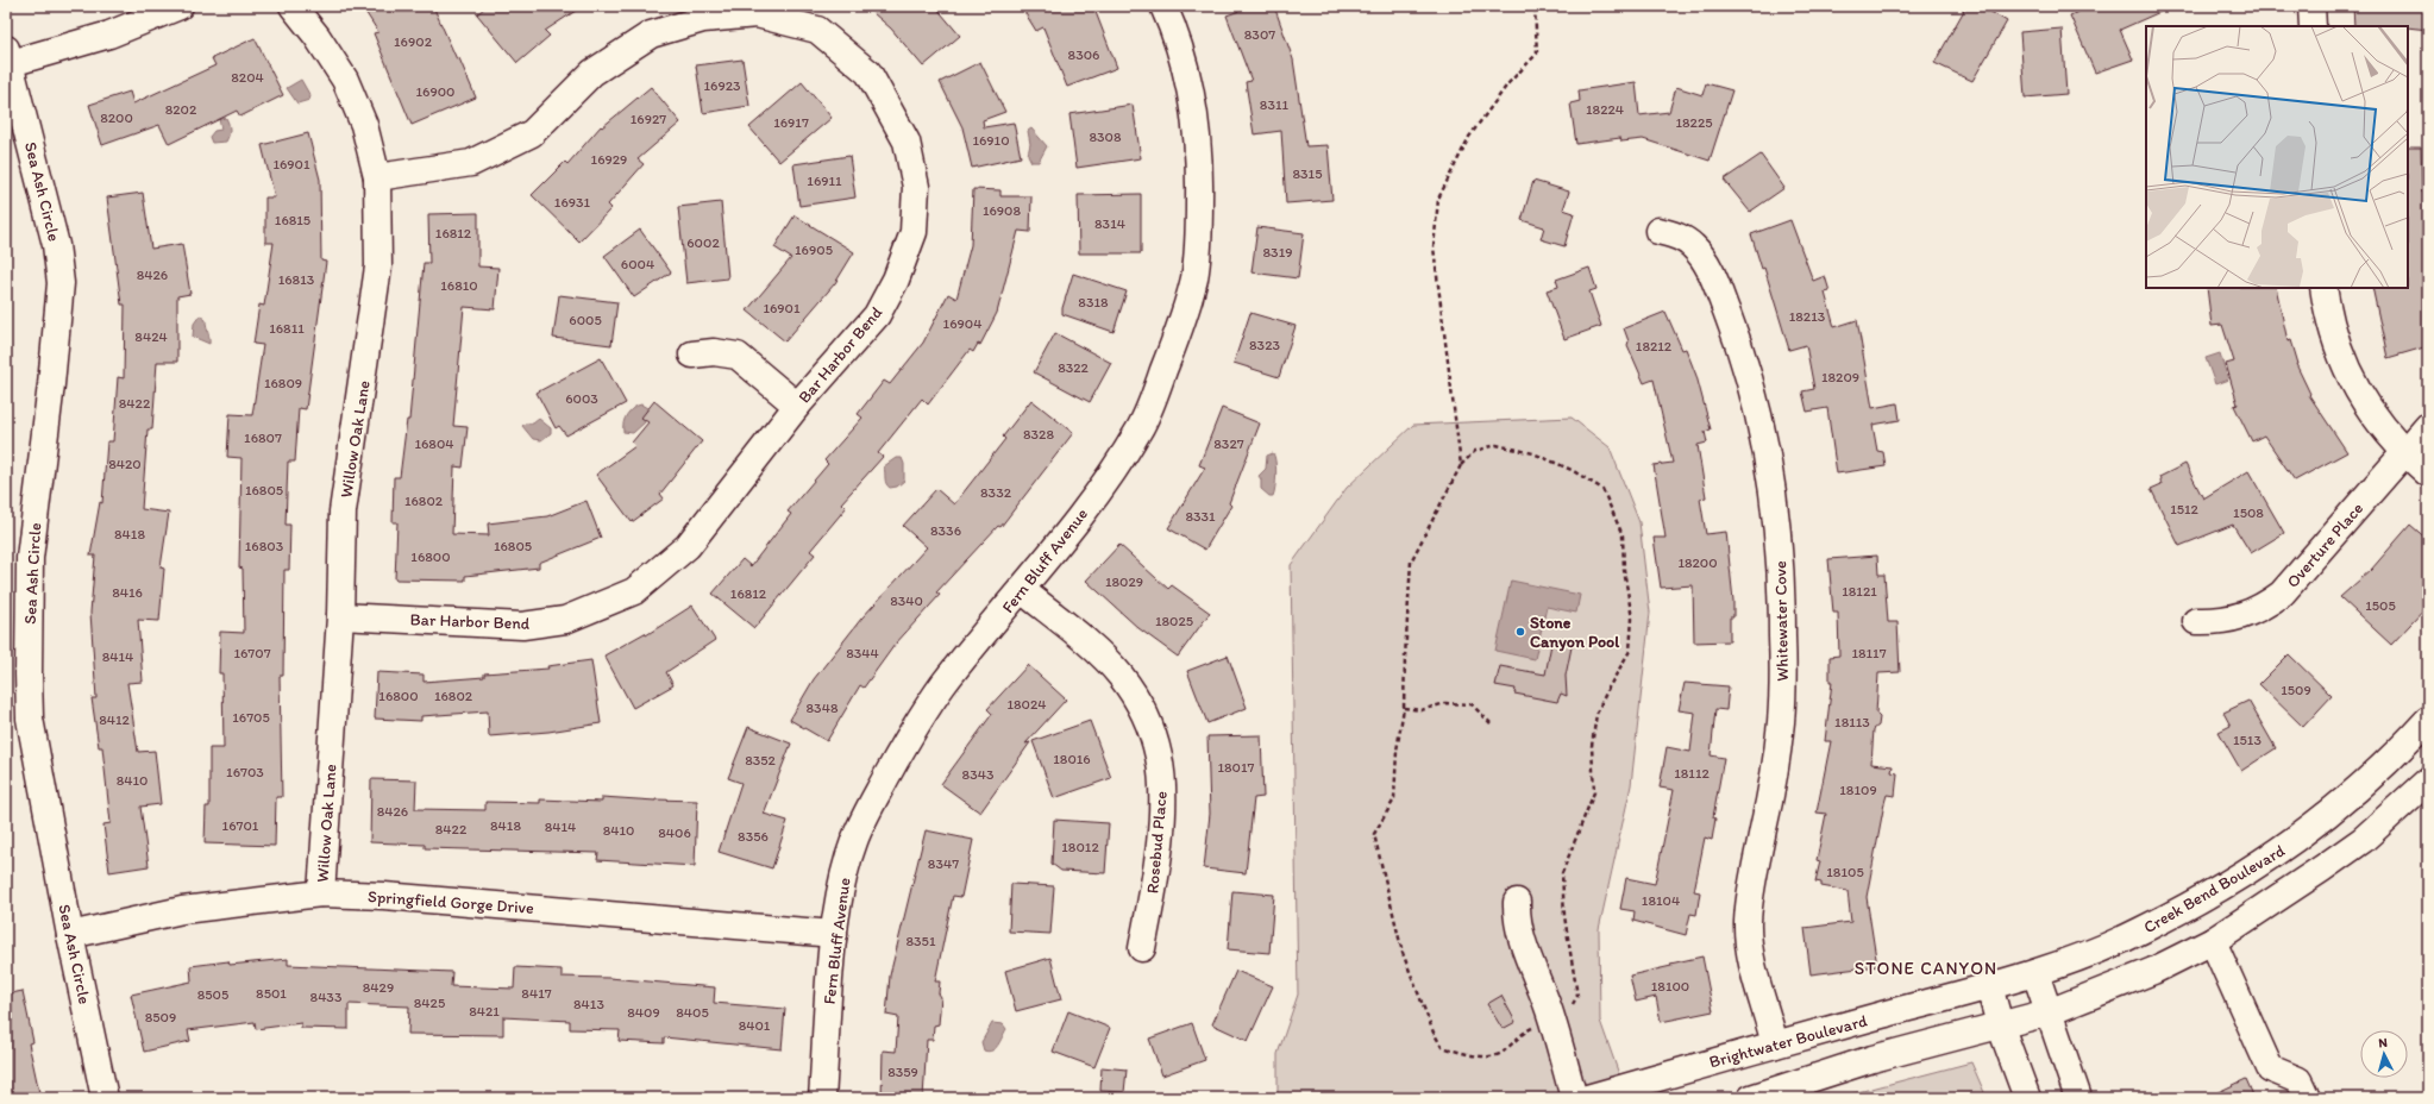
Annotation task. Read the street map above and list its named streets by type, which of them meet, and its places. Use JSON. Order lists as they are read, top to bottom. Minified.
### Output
{"streets":{"street":["Sea Ash Circle","Bar Harbor Bend","Willow Oak Lane","Overture Place","Fern Bluff Avenue","Whitewater Cove","Rosebud Place","Creek Bend Boulevard","Springfield Gorge Drive","Brightwater Boulevard"]},"crossings":[["Sea Ash Circle","Springfield Gorge Drive"],["Bar Harbor Bend","Willow Oak Lane"],["Willow Oak Lane","Springfield Gorge Drive"],["Fern Bluff Avenue","Rosebud Place"],["Fern Bluff Avenue","Springfield Gorge Drive"],["Whitewater Cove","Brightwater Boulevard"],["Creek Bend Boulevard","Brightwater Boulevard"]],"districts":["STONE CANYON"],"places":["Stone Canyon Pool"],"house_numbers":["8307","16902","8306","8204","16923","16900","8311","8202","18224","8200","16927","16917","18225","8308","16910","16929","16901","8315","16911","16931","16908","16815","8314","16812","6002","16905","8319","6004","8426","16813","16810","8318","16901","18213","6005","16904","16811","8424","8323","18212","8322","18209","16809","6003","8422","8328","16807","16804","8327","8420","16805","8332","16802","1512","1508","8331","8336","8418","16803","16805","16800","18200","18029","18121","8416","16812","8340","1505","18025","16707","8344","18117","8414","1509","16800","16802","18024","8348","16705","8412","18113","1513","18016","8352","18017","16703","18112","8343","8410","18109","8426","16701","8418","8414","8422","8410","8406","8356","18012","8347","18105","18104","8351","18100","8429","8501","8417","8505","8433","8425","8413","8421","8409","8405","8509","8401","8359"],"north":"top"}
